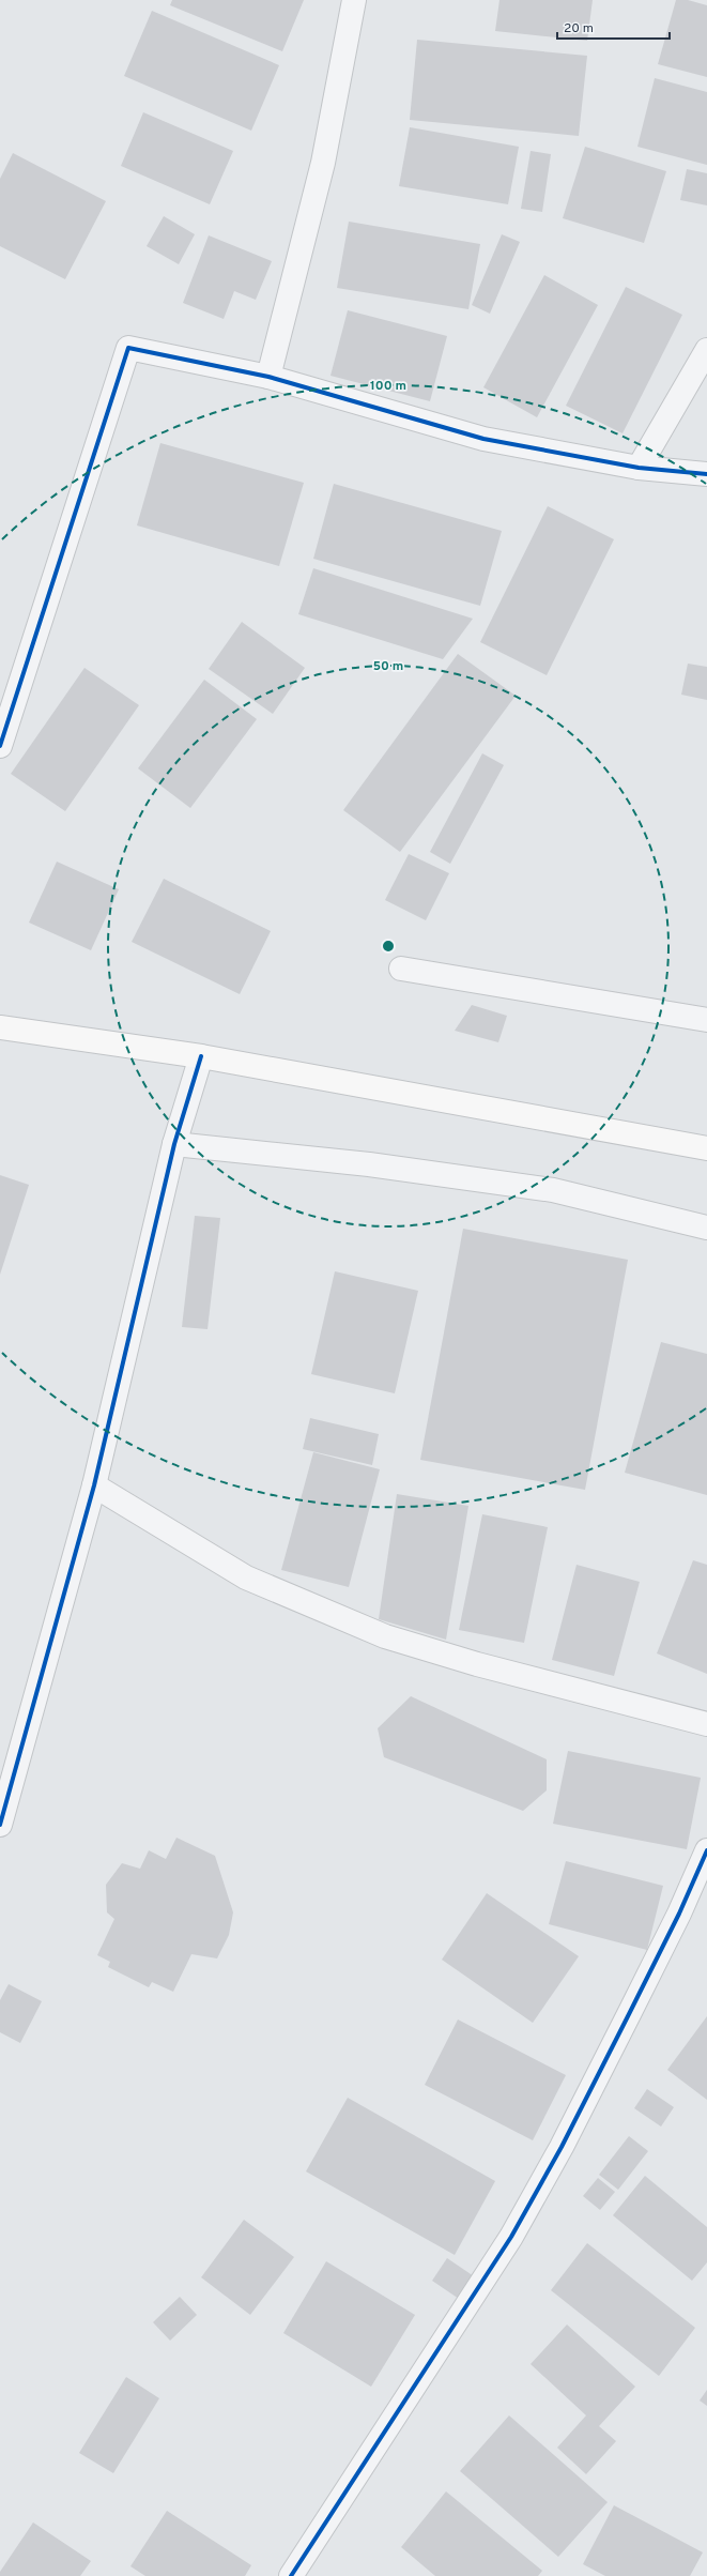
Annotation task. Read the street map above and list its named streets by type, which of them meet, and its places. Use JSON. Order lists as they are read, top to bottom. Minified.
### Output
{"scale_bar":"20 m","rings":["100 m","50 m"]}
